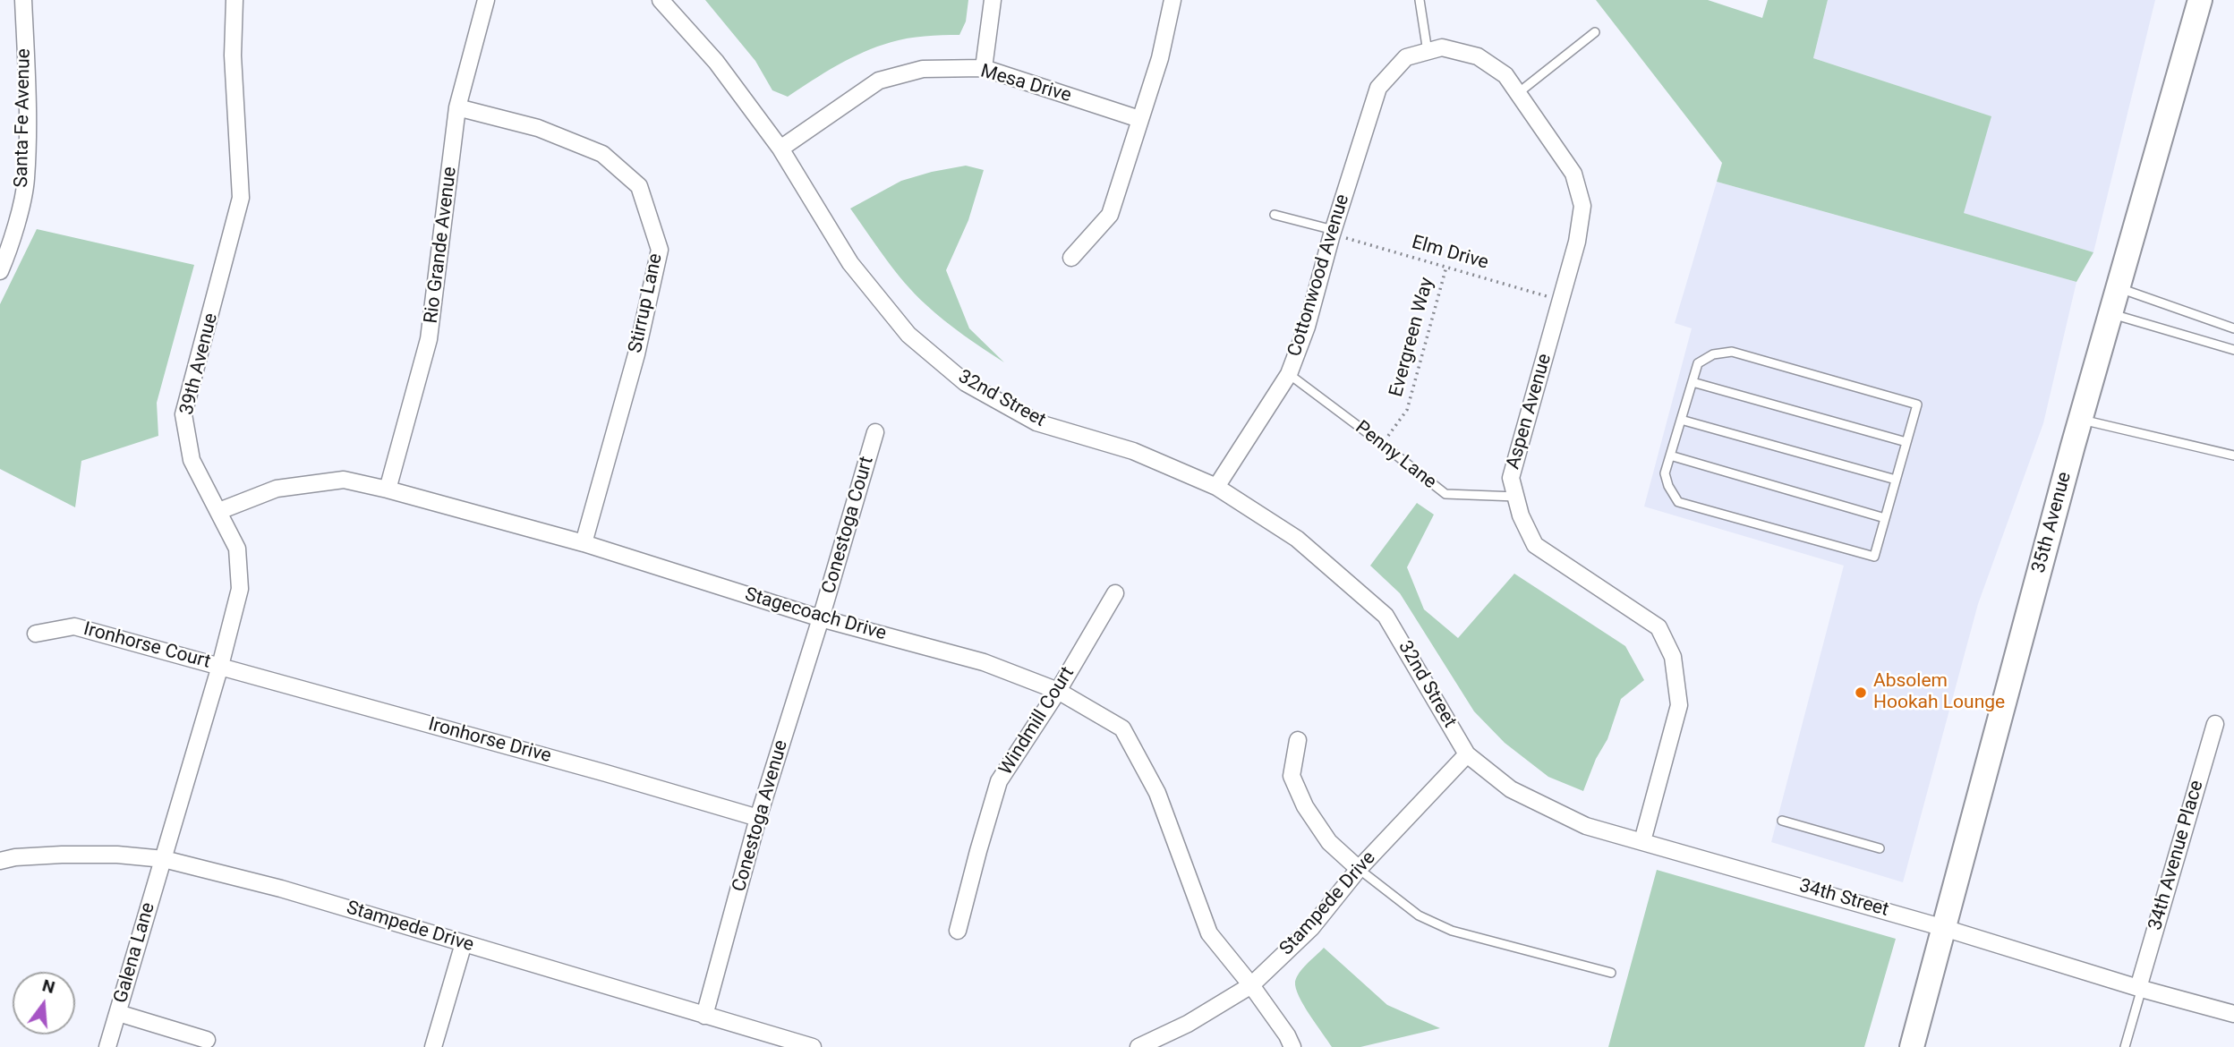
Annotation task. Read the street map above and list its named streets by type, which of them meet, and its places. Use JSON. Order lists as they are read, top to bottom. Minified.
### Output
{"streets":{"main road":["35th Avenue"],"street":["Mesa Drive","Santa Fe Avenue","Rio Grande Avenue","Cottonwood Avenue","Stirrup Lane","39th Avenue","32nd Street","Aspen Avenue","Conestoga Court","Stagecoach Drive","Ironhorse Court","Windmill Court","Ironhorse Drive","Conestoga Avenue","34th Avenue Place","34th Street","Stampede Drive","Galena Lane"],"lane":["Penny Lane"],"path":["Elm Drive","Evergreen Way"]},"crossings":[["Mesa Drive","32nd Street"],["Rio Grande Avenue","Stirrup Lane"],["Rio Grande Avenue","Stagecoach Drive"],["Elm Drive","Cottonwood Avenue"],["Elm Drive","Evergreen Way"],["Elm Drive","Aspen Avenue"],["Cottonwood Avenue","32nd Street"],["Cottonwood Avenue","Aspen Avenue"],["Cottonwood Avenue","Penny Lane"],["Stirrup Lane","Stagecoach Drive"],["Evergreen Way","Penny Lane"],["39th Avenue","Stagecoach Drive"],["39th Avenue","Ironhorse Court"],["39th Avenue","Ironhorse Drive"],["39th Avenue","Stampede Drive"],["39th Avenue","Galena Lane"],["32nd Street","34th Street"],["32nd Street","Stampede Drive"],["Aspen Avenue","Penny Lane"],["Aspen Avenue","34th Street"],["35th Avenue","34th Street"],["Conestoga Court","Stagecoach Drive"],["Conestoga Court","Conestoga Avenue"],["Stagecoach Drive","Windmill Court"],["Stagecoach Drive","Conestoga Avenue"],["Stagecoach Drive","Stampede Drive"],["Ironhorse Court","Ironhorse Drive"],["Ironhorse Drive","Conestoga Avenue"],["Conestoga Avenue","Stampede Drive"],["34th Avenue Place","34th Street"],["34th Street","Stampede Drive"],["Stampede Drive","Galena Lane"]],"places":["Absolem Hookah Lounge"],"north":"top"}
